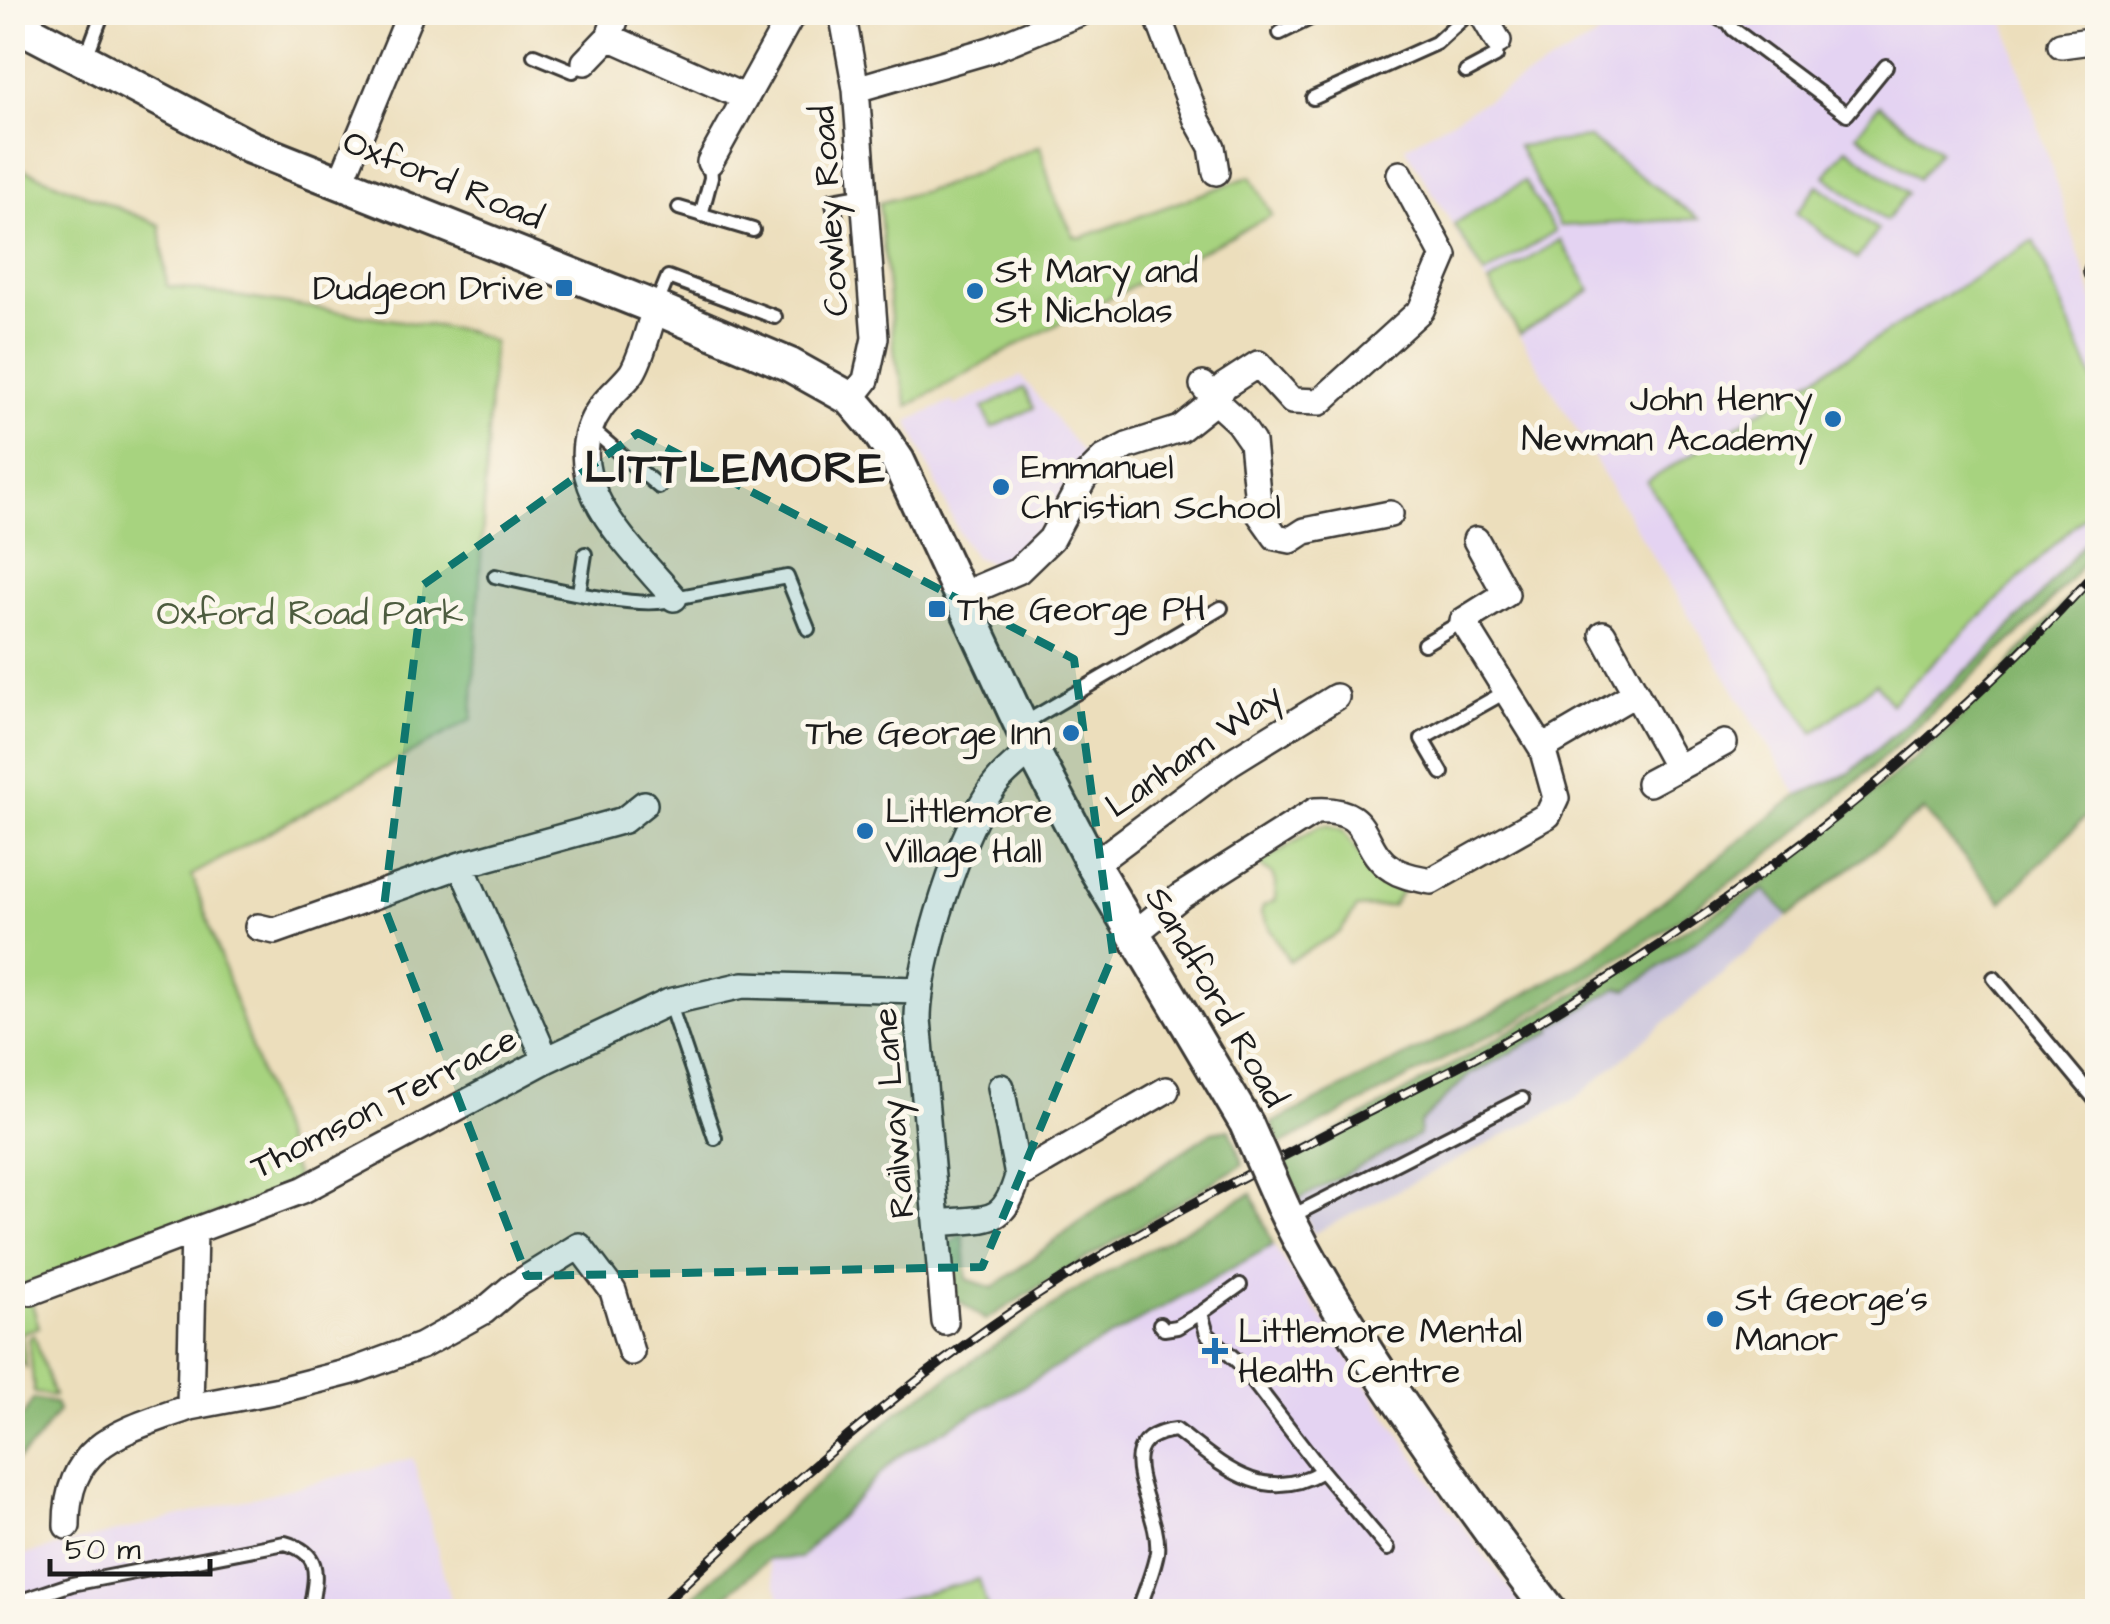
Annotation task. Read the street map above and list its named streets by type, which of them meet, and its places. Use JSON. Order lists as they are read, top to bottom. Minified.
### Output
{"streets":{"street":["Oxford Road","Cowley Road","Lanham Way","Sandford Road","Thomson Terrace","Railway Lane"]},"crossings":[["Oxford Road","Cowley Road"],["Oxford Road","Sandford Road"],["Cowley Road","Sandford Road"],["Lanham Way","Sandford Road"],["Sandford Road","Railway Lane"],["Thomson Terrace","Railway Lane"]],"districts":["LITTLEMORE"],"parks":["Oxford Road Park"],"places":{"transit":["Dudgeon Drive","The George PH"],"other":["St Mary and St Nicholas","John Henry Newman Academy","Emmanuel Christian School","The George Inn","Littlemore Village Hall","St George's Manor"],"health":["Littlemore Mental Health Centre"]},"scale_bar":"50 m"}
